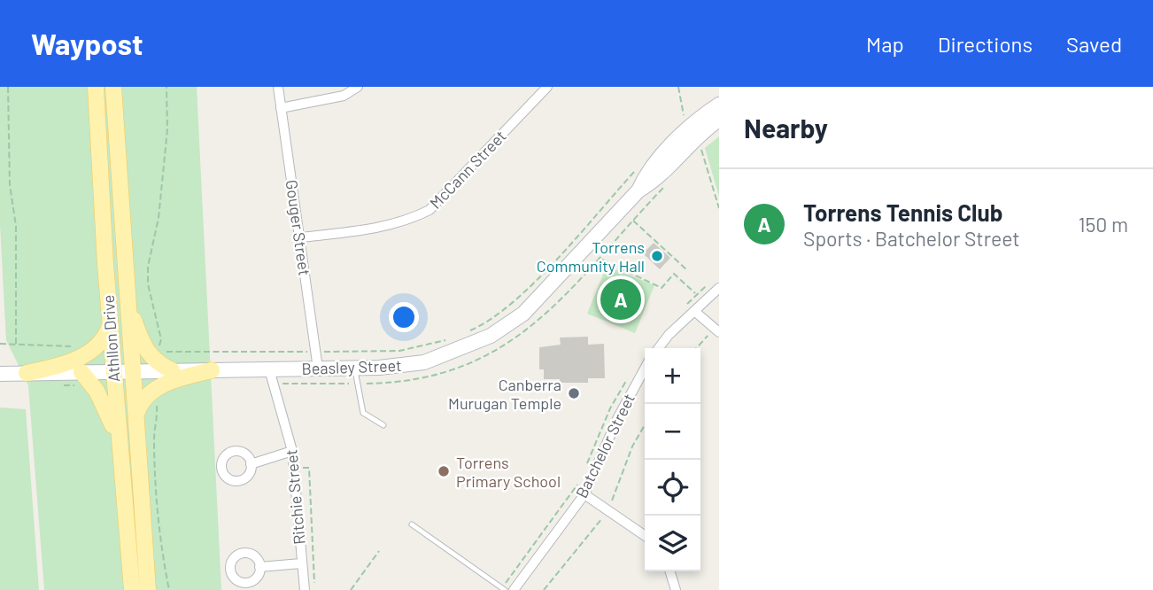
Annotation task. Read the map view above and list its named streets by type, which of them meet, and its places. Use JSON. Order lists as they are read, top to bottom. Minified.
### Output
{"streets":{"main road":["Athllon Drive","Beasley Street"],"street":["McCann Street","Gouger Street","Batchelor Street","Ritchie Street"]},"crossings":[["McCann Street","Gouger Street"],["Gouger Street","Beasley Street"],["Athllon Drive","Beasley Street"],["Beasley Street","Ritchie Street"]],"places":["Torrens Community Hall","Canberra Murugan Temple","Torrens Primary School"],"page":{"header":"Waypost","nav":["Map","Directions","Saved"],"heading":"Nearby","list":[{"mark":"A","name":"Torrens Tennis Club","note":"Sports · Batchelor Street","value":"150 m"}],"pins":"A","map_buttons":["+","−"]}}
